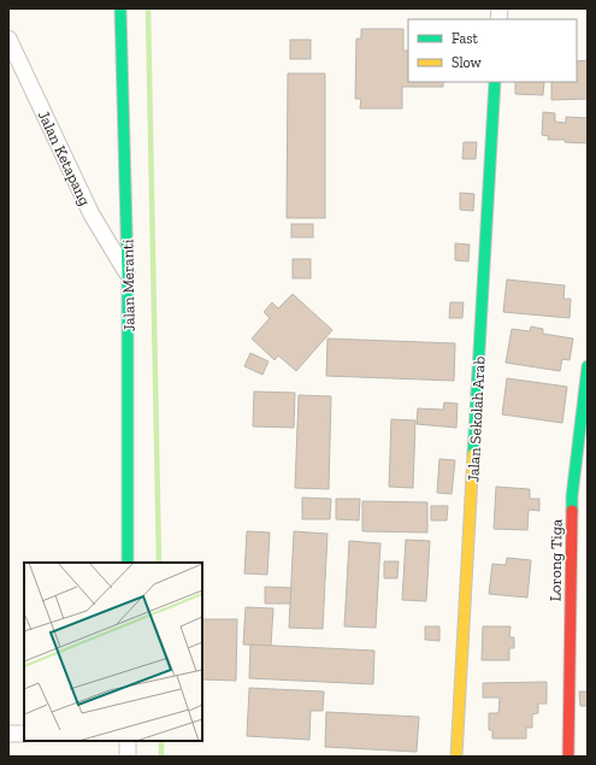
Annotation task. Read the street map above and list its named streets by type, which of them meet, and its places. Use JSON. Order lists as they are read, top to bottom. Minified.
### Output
{"streets":{"street":["Jalan Ketapang","Jalan Meranti","Jalan Sekolah Arab","Lorong Tiga"]},"crossings":[["Jalan Ketapang","Jalan Meranti"]],"legend":["Fast","Slow"]}
